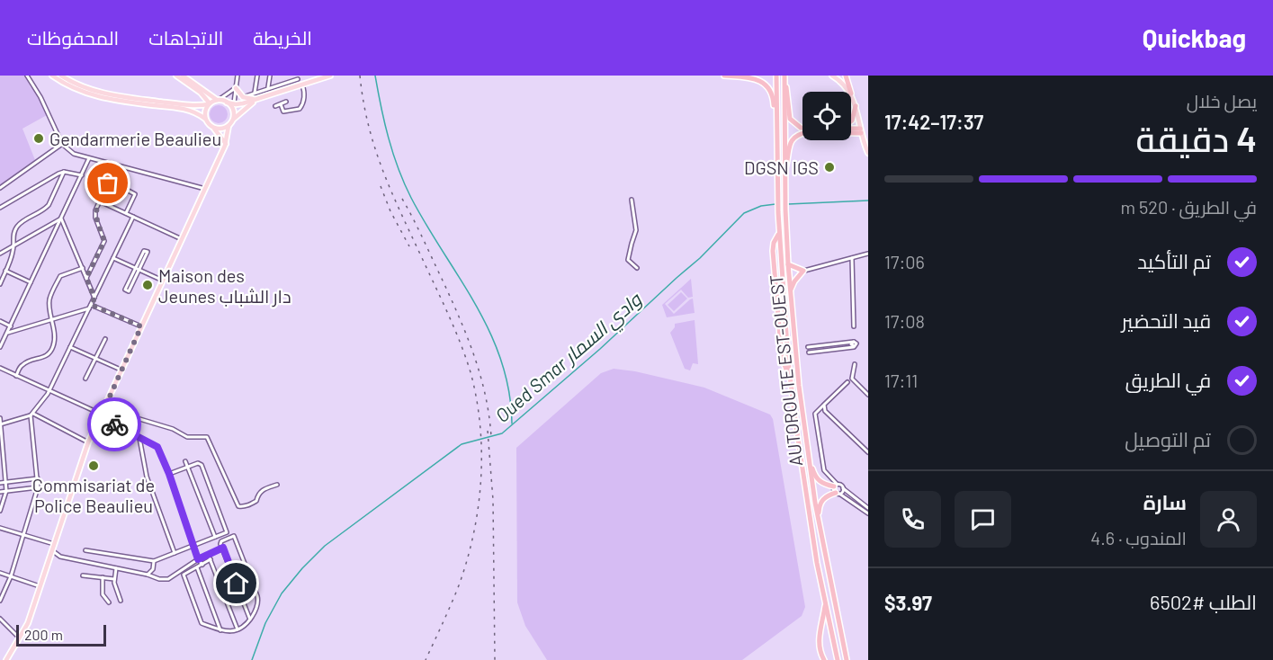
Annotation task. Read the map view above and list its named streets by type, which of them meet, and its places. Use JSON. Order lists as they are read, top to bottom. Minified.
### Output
{"streets":{"highway":["AUTOROUTE EST-OUEST"]},"water":["Oued Smar وادي السمار"],"places":["Gendarmerie Beaulieu","DGSN IGS","Maison des Jeunes دار الشباب","Commisariat de Police Beaulieu"],"scale_bar":"200 m","page":{"header":"Quickbag","nav":["الخريطة","الاتجاهات","المحفوظات"],"heading":["4 دقيقة","يصل خلال","17:37–17:42"],"panel":["سارة","المندوب · 4.6","الطلب #6502","$3.97"],"bar":"في الطريق · 520 m","list":[["تم التأكيد","17:06"],["قيد التحضير","17:08"],["في الطريق","17:11"],"تم التوصيل"],"scale":"200 m"}}
